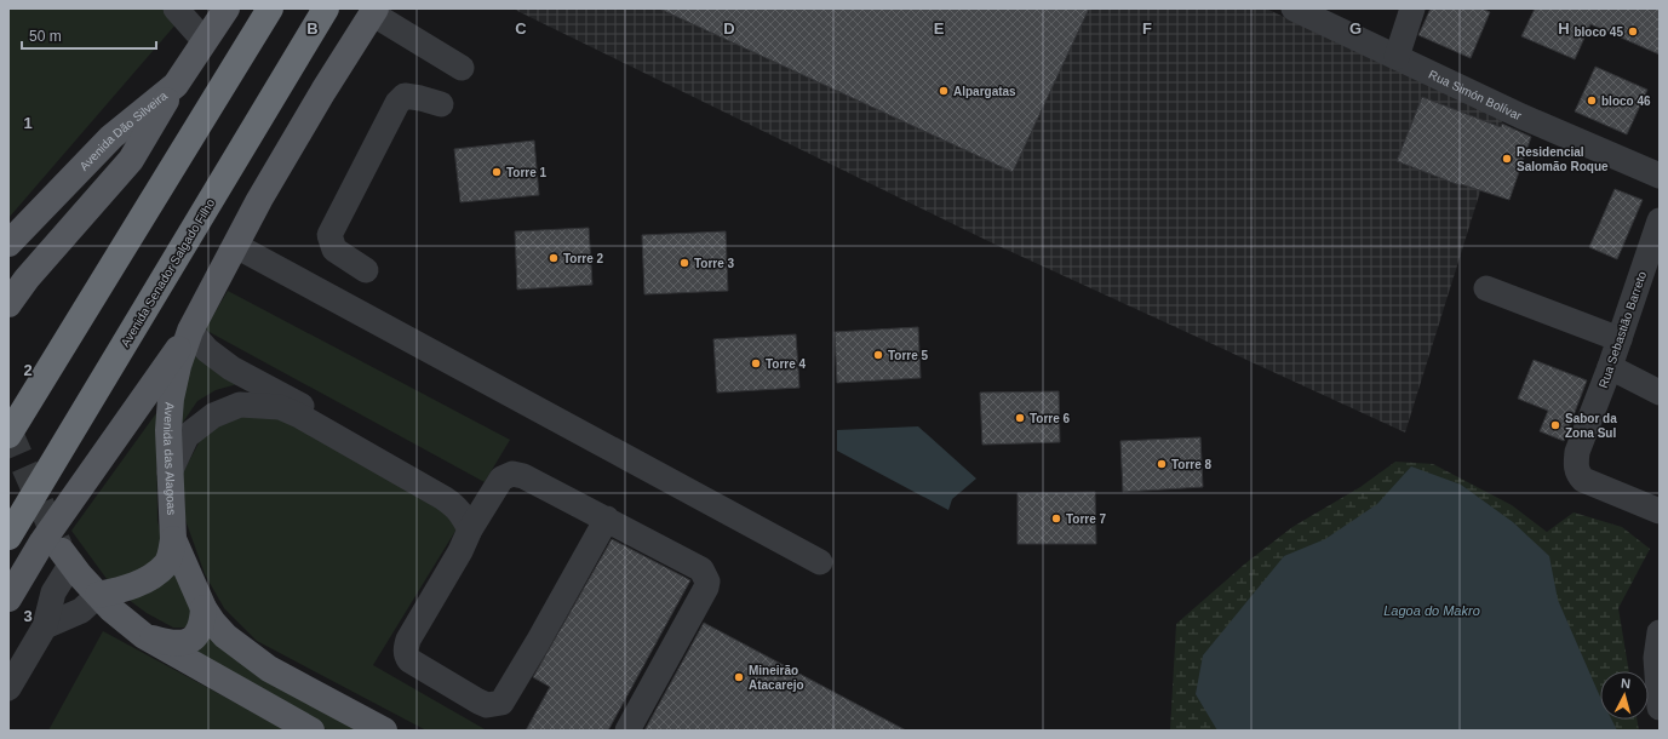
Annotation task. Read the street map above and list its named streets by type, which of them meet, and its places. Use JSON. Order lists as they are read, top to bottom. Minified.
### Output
{"streets":{"highway":["Avenida Senador Salgado Filho"],"main road":["Avenida Dão Silveira","Avenida das Alagoas"],"street":["Rua Simón Bolívar","Rua Sebastião Barreto"]},"water":["Lagoa do Makro"],"places":["bloco 45","Alpargatas","bloco 46","Residencial Salomão Roque","Torre 1","Torre 2","Torre 3","Torre 5","Torre 4","Torre 6","Sabor da Zona Sul","Torre 8","Torre 7","Mineirão Atacarejo"],"scale_bar":"50 m","north":"top","grid":{"columns":["B","C","D","E","F","G","H"],"rows":["1","2","3"]}}
